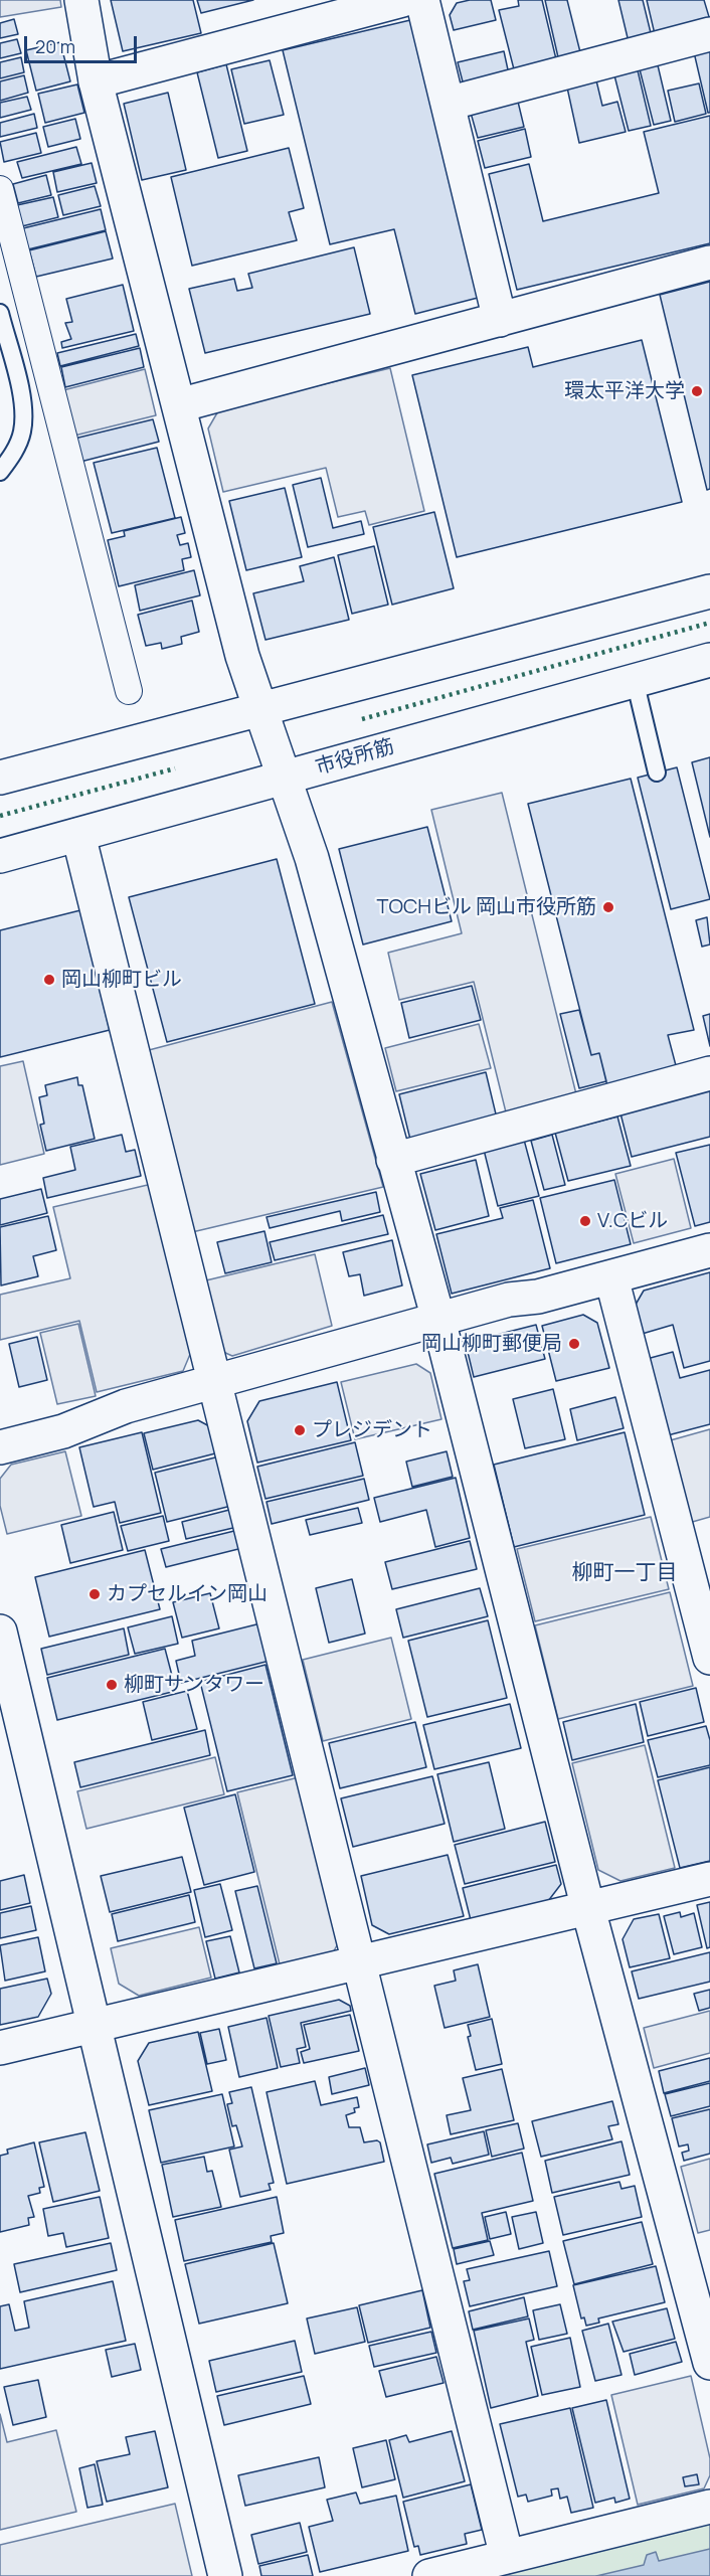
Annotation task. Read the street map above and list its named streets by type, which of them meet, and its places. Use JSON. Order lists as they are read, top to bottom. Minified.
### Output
{"streets":{"street":["市役所筋"]},"districts":["柳町一丁目"],"places":["環太平洋大学","TOCHビル 岡山市役所筋","岡山柳町ビル","V.Cビル","岡山柳町郵便局","プレジデント","カプセルイン岡山","柳町サンタワー"],"scale_bar":"20 m"}
